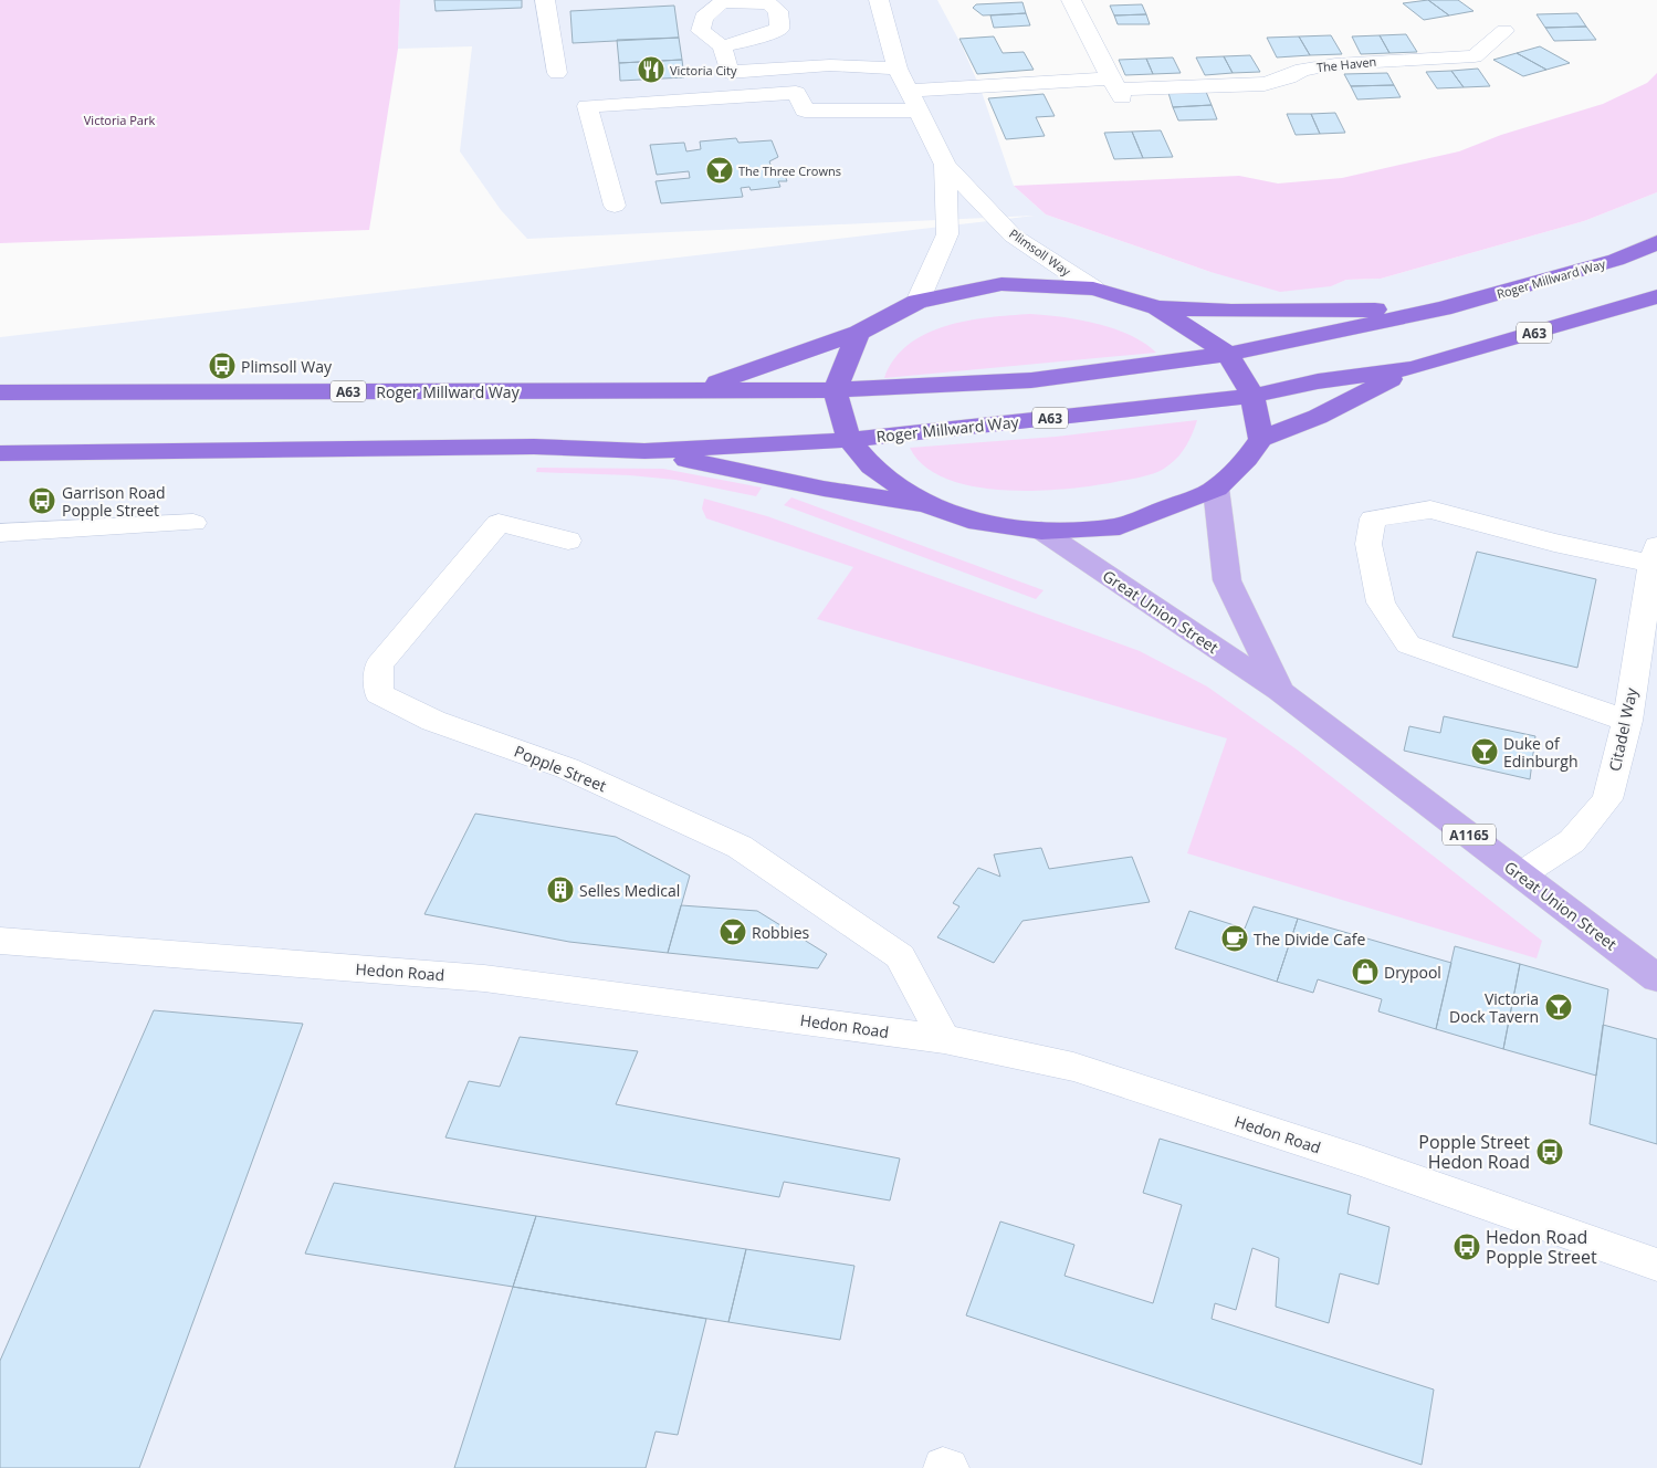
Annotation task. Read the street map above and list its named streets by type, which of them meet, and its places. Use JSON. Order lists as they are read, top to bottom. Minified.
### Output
{"streets":{"highway":["Roger Millward Way","A63"],"main road":["Great Union Street","A1165"],"street":["The Haven","Plimsoll Way","Citadel Way","Popple Street","Hedon Road"]},"crossings":[["The Haven","Plimsoll Way"],["Plimsoll Way","Roger Millward Way"],["Great Union Street","Citadel Way"],["Popple Street","Hedon Road"]],"parks":["Victoria Park"],"places":{"restaurant":["Victoria City"],"bar":["The Three Crowns","Duke of Edinburgh","Robbies","Victoria Dock Tavern"],"bus stop":["Plimsoll Way","Garrison Road Popple Street","Popple Street Hedon Road","Hedon Road Popple Street"],"building":["Selles Medical"],"cafe":["The Divide Cafe"],"shop":["Drypool"]}}
